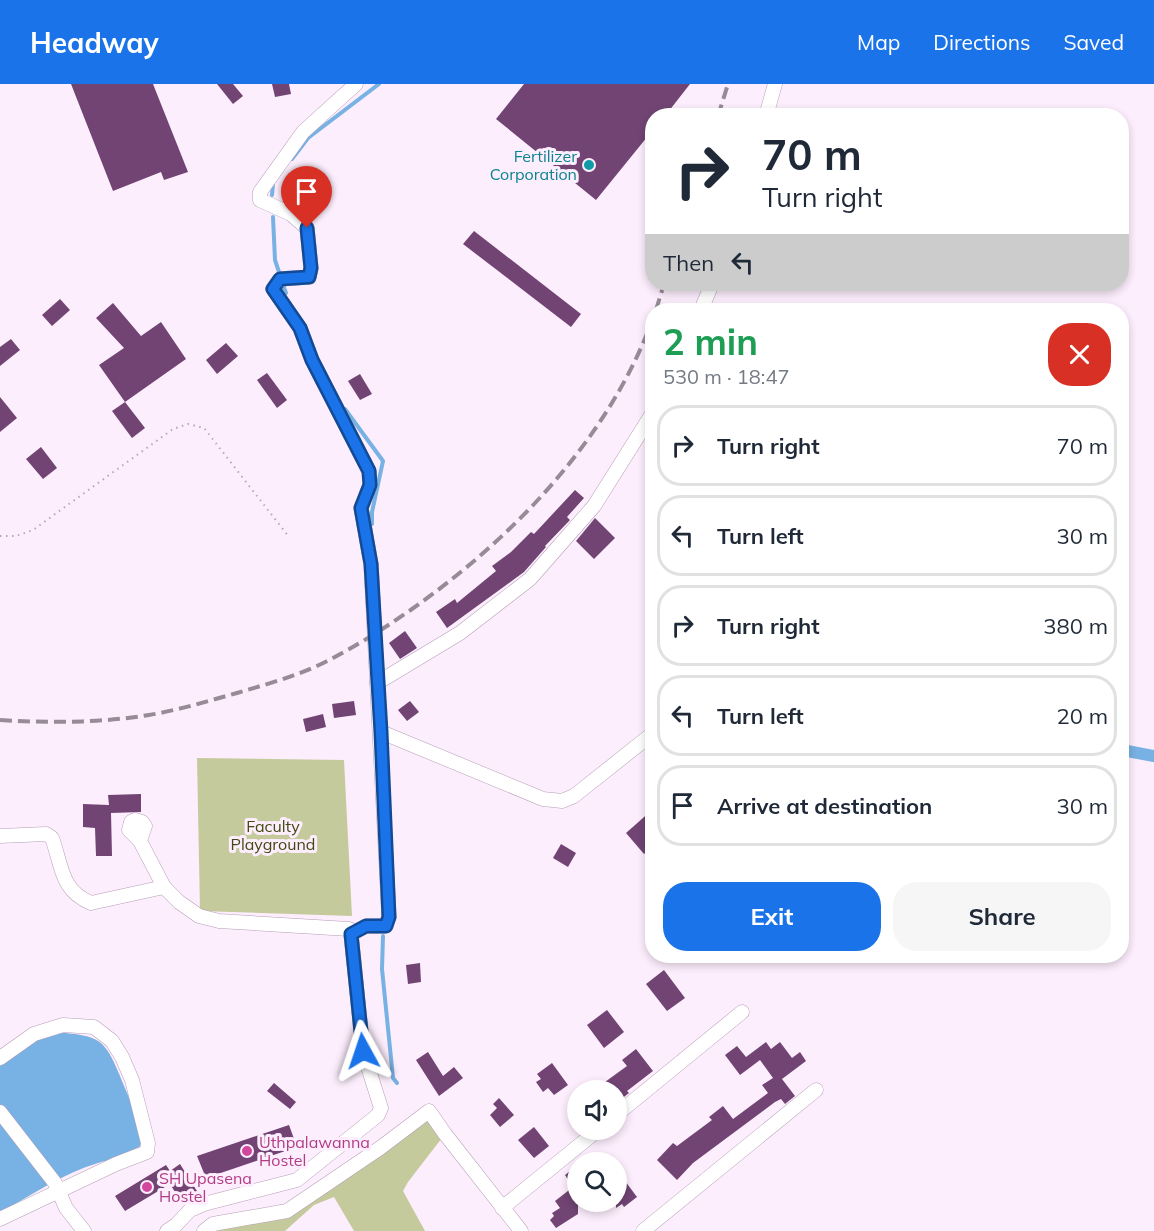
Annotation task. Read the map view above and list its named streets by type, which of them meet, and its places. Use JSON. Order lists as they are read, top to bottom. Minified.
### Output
{"parks":["Faculty Playground"],"places":["Fertilizer Corporation","Uthpalawanna Hostel","SH Upasena Hostel"],"page":{"header":"Headway","nav":["Map","Directions","Saved"],"turn":["70 m","Turn right"],"then":"Then","heading":["2 min","530 m · 18:47"],"list":[{"name":"Turn right","value":"70 m"},{"name":"Turn left","value":"30 m"},{"name":"Turn right","value":"380 m"},{"name":"Turn left","value":"20 m"},{"name":"Arrive at destination","value":"30 m"}],"buttons":["Exit","Share"]}}
